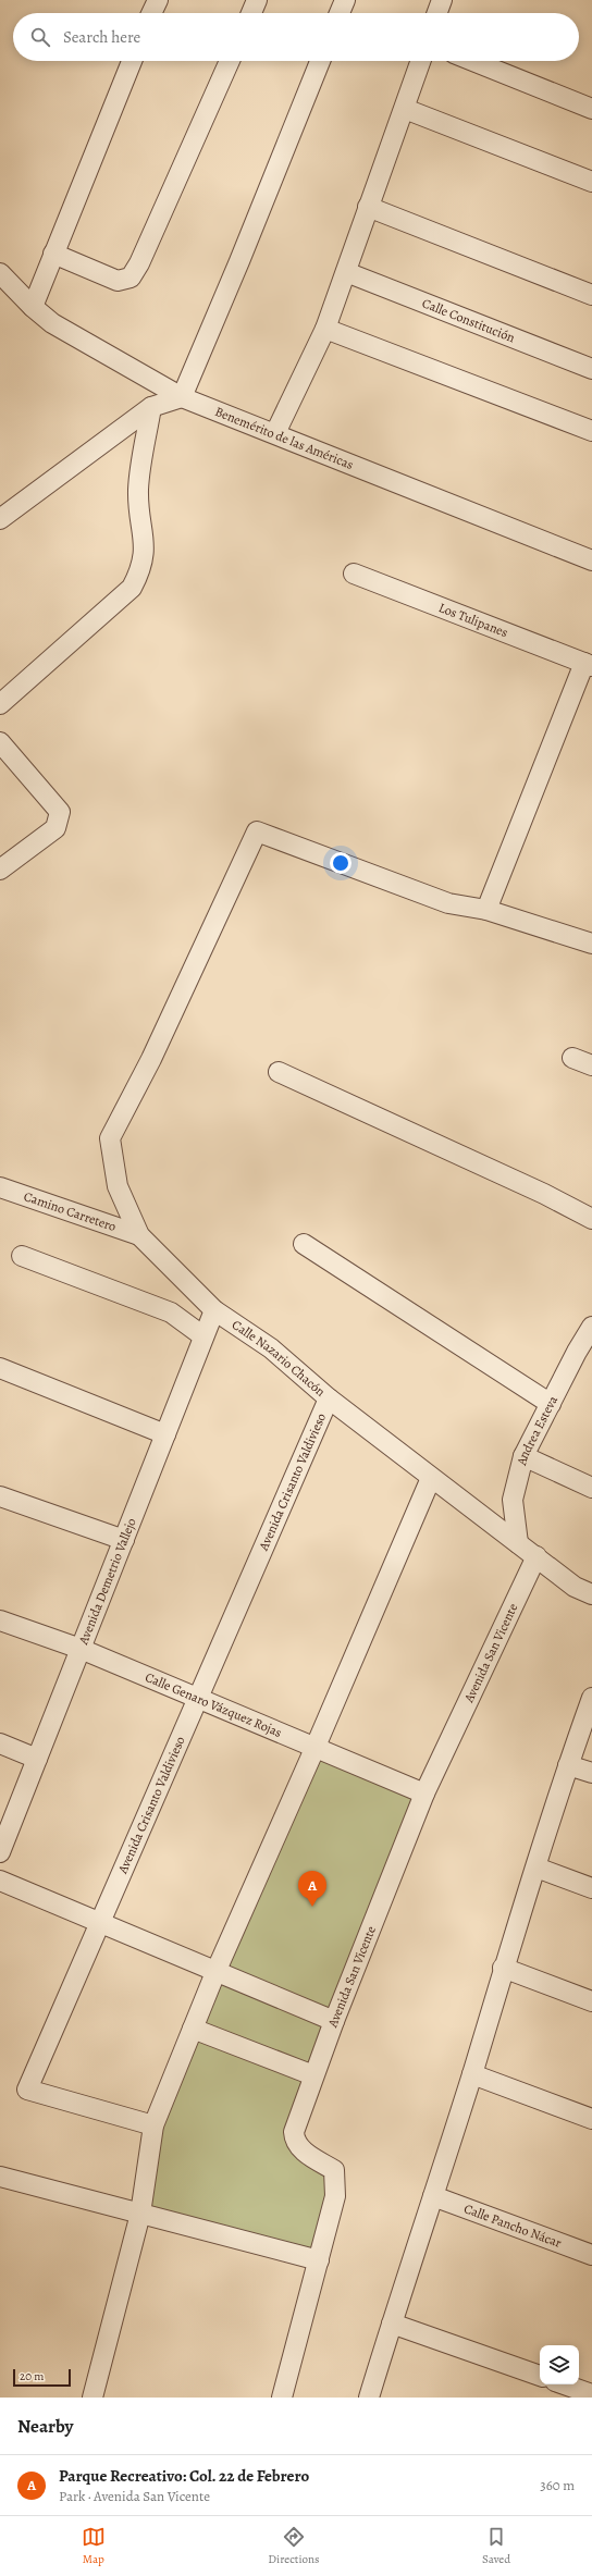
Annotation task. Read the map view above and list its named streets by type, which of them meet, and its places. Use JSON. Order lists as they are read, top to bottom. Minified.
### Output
{"streets":{"street":["Calle Constitución","Benemérito de las Américas","Los Tulipanes","Camino Carretero","Calle Nazario Chacón","Andrea Esteva","Avenida Crisanto Valdivieso","Avenida Demetrio Vallejo","Avenida San Vicente","Calle Genaro Vázquez Rojas","Calle Pancho Nácar"]},"crossings":[["Camino Carretero","Calle Nazario Chacón"],["Calle Nazario Chacón","Andrea Esteva"],["Calle Nazario Chacón","Avenida Crisanto Valdivieso"],["Calle Nazario Chacón","Avenida Demetrio Vallejo"],["Calle Nazario Chacón","Avenida San Vicente"],["Avenida Crisanto Valdivieso","Calle Genaro Vázquez Rojas"],["Avenida Demetrio Vallejo","Calle Genaro Vázquez Rojas"],["Avenida San Vicente","Calle Genaro Vázquez Rojas"]],"scale_bar":"20 m","page":{"search":"Search here","pins":"A","scale":"20 m","heading":"Nearby","list":[{"mark":"A","name":"Parque Recreativo: Col. 22 de Febrero","note":"Park · Avenida San Vicente","value":"360 m"}],"nav":["Map","Directions","Saved"]}}
